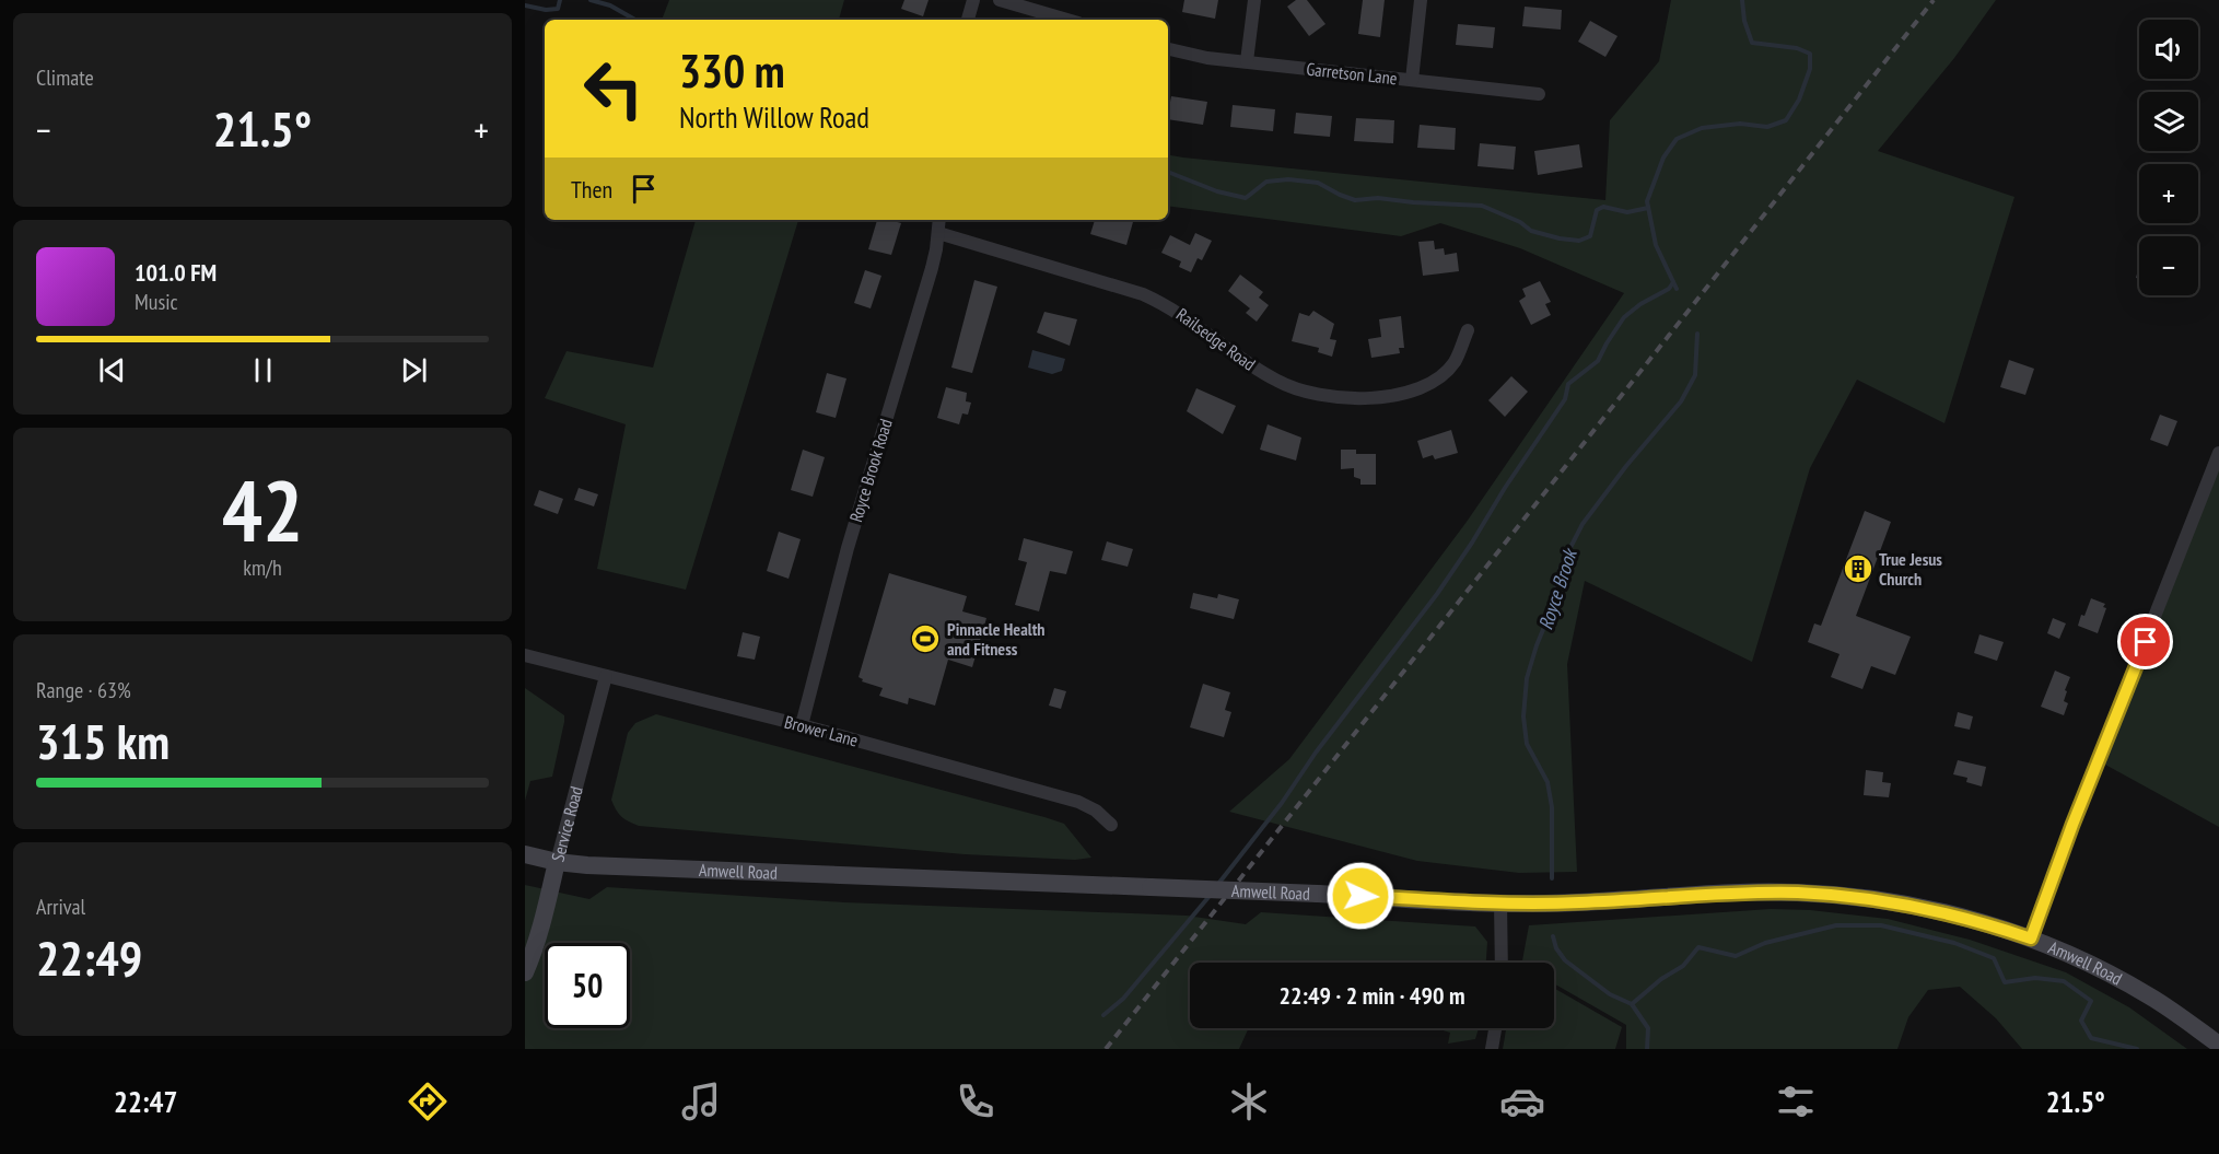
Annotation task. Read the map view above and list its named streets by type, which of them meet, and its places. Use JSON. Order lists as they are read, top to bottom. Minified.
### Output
{"streets":{"main road":["Service Road","Amwell Road"],"street":["Garretson Lane","Railsedge Road","Royce Brook Road","Brower Lane"]},"crossings":[["Railsedge Road","Royce Brook Road"],["Royce Brook Road","Brower Lane"],["Brower Lane","Service Road"],["Service Road","Amwell Road"]],"water":["Royce Brook"],"places":{"building":["True Jesus Church"],"sports":["Pinnacle Health and Fitness"]},"page":{"tile":["Climate",["42","km/h"],["Range · 63%","315 km"],["Arrival","22:49"]],"map_buttons":["+","−"],"turn":["330 m","North Willow Road"],"heat":["−","21.5°","+"],"then":"Then","song":["101.0 FM","Music"],"limit":"50","trip":"22:49 · 2 min · 490 m","tabs":["22:47","21.5°"]}}
